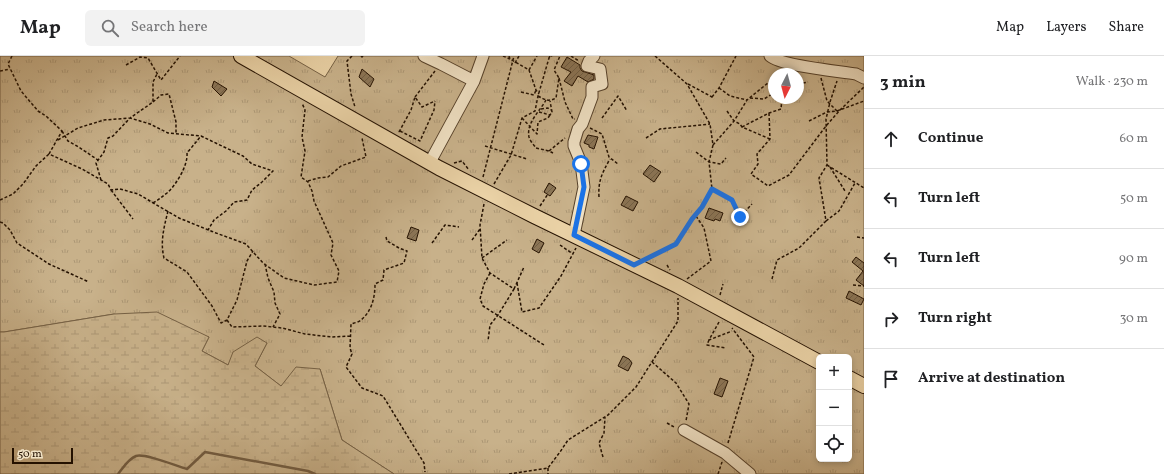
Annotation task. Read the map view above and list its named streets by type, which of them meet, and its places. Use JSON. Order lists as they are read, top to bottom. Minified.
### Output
{"scale_bar":"50 m","north":"bottom","page":{"header":"Map","search":"Search here","nav":["Map","Layers","Share"],"heading":["3 min","Walk · 230 m"],"list":[["Continue","60 m"],["Turn left","50 m"],["Turn left","90 m"],["Turn right","30 m"],"Arrive at destination"],"map_buttons":["+","−"],"scale":"50 m"}}
